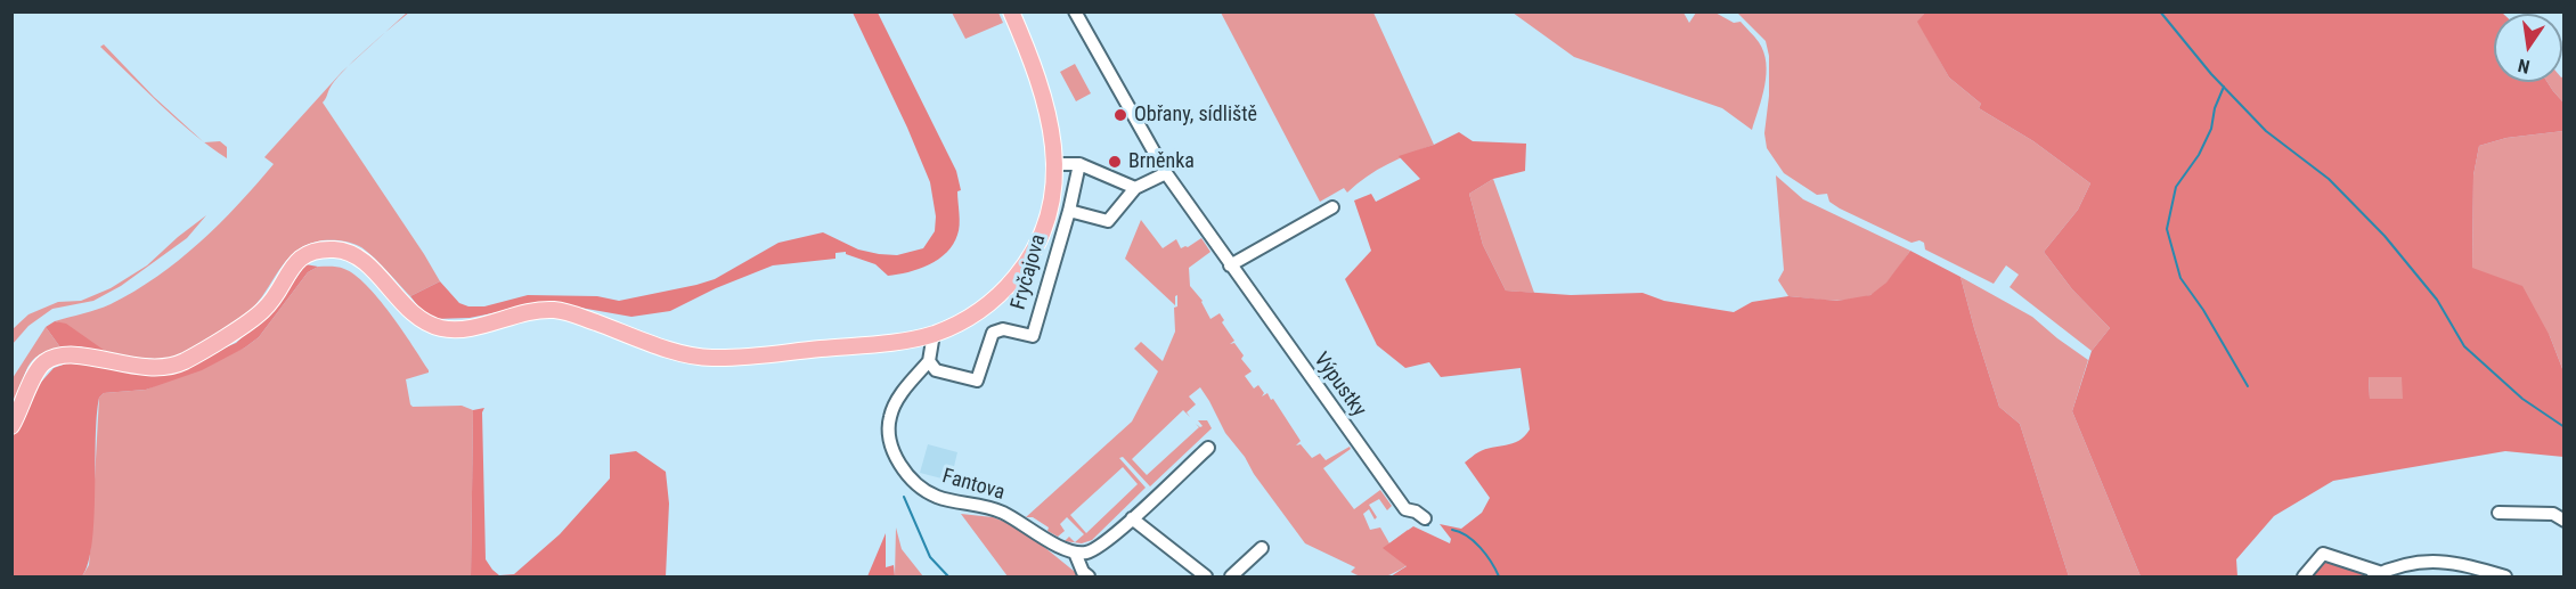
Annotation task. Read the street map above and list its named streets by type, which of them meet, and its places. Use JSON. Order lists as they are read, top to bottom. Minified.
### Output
{"streets":{"main road":["Fryčajova"],"street":["Výpustky","Fantova"]},"crossings":[["Fryčajova","Fantova"]],"places":["Obřany, sídliště","Brněnka"],"north":"bottom"}
